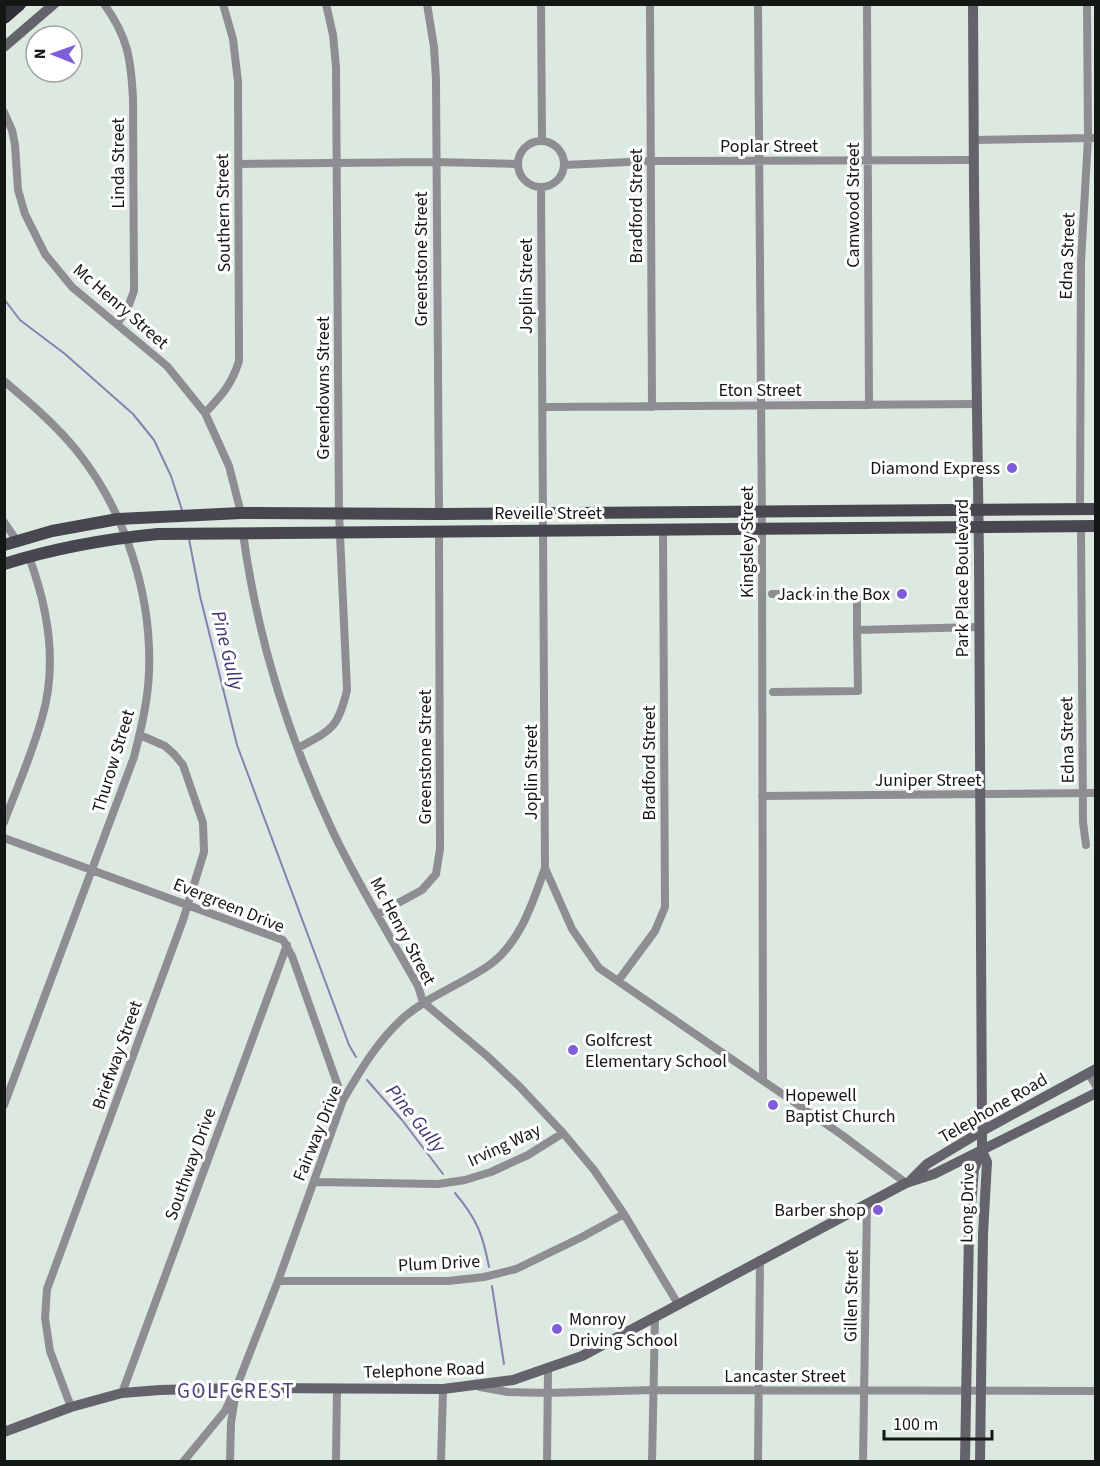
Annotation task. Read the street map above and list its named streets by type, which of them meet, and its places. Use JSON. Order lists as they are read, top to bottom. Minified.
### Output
{"streets":{"main road":["Reveille Street","Park Place Boulevard","Telephone Road","Long Drive"],"street":["Poplar Street","Linda Street","Camwood Street","Bradford Street","Southern Street","Edna Street","Greenstone Street","Joplin Street","Mc Henry Street","Greendowns Street","Eton Street","Kingsley Street","Thurow Street","Juniper Street","Evergreen Drive","Briefway Street","Fairway Drive","Irving Way","Southway Drive","Plum Drive","Gillen Street","Lancaster Street"]},"crossings":[["Poplar Street","Camwood Street"],["Poplar Street","Bradford Street"],["Poplar Street","Joplin Street"],["Poplar Street","Kingsley Street"],["Poplar Street","Park Place Boulevard"],["Linda Street","Mc Henry Street"],["Camwood Street","Eton Street"],["Bradford Street","Joplin Street"],["Bradford Street","Eton Street"],["Bradford Street","Reveille Street"],["Southern Street","Mc Henry Street"],["Edna Street","Reveille Street"],["Edna Street","Juniper Street"],["Greenstone Street","Mc Henry Street"],["Greenstone Street","Reveille Street"],["Joplin Street","Eton Street"],["Joplin Street","Reveille Street"],["Joplin Street","Kingsley Street"],["Joplin Street","Telephone Road"],["Joplin Street","Fairway Drive"],["Mc Henry Street","Greendowns Street"],["Mc Henry Street","Reveille Street"],["Mc Henry Street","Telephone Road"],["Mc Henry Street","Fairway Drive"],["Mc Henry Street","Irving Way"],["Mc Henry Street","Plum Drive"],["Greendowns Street","Reveille Street"],["Eton Street","Kingsley Street"],["Eton Street","Park Place Boulevard"],["Reveille Street","Kingsley Street"],["Reveille Street","Park Place Boulevard"],["Reveille Street","Thurow Street"],["Kingsley Street","Juniper Street"],["Park Place Boulevard","Juniper Street"],["Park Place Boulevard","Telephone Road"],["Park Place Boulevard","Long Drive"],["Thurow Street","Evergreen Drive"],["Thurow Street","Briefway Street"],["Evergreen Drive","Briefway Street"],["Evergreen Drive","Fairway Drive"],["Evergreen Drive","Southway Drive"],["Briefway Street","Telephone Road"],["Telephone Road","Fairway Drive"],["Telephone Road","Southway Drive"],["Telephone Road","Long Drive"],["Telephone Road","Gillen Street"],["Telephone Road","Lancaster Street"],["Fairway Drive","Irving Way"],["Fairway Drive","Plum Drive"],["Long Drive","Lancaster Street"],["Gillen Street","Lancaster Street"]],"districts":["GOLFCREST"],"water":["Pine Gully"],"places":["Diamond Express","Jack in the Box","Golfcrest Elementary School","Hopewell Baptist Church","Barber shop","Monroy Driving School"],"scale_bar":"100 m","north":"left"}
